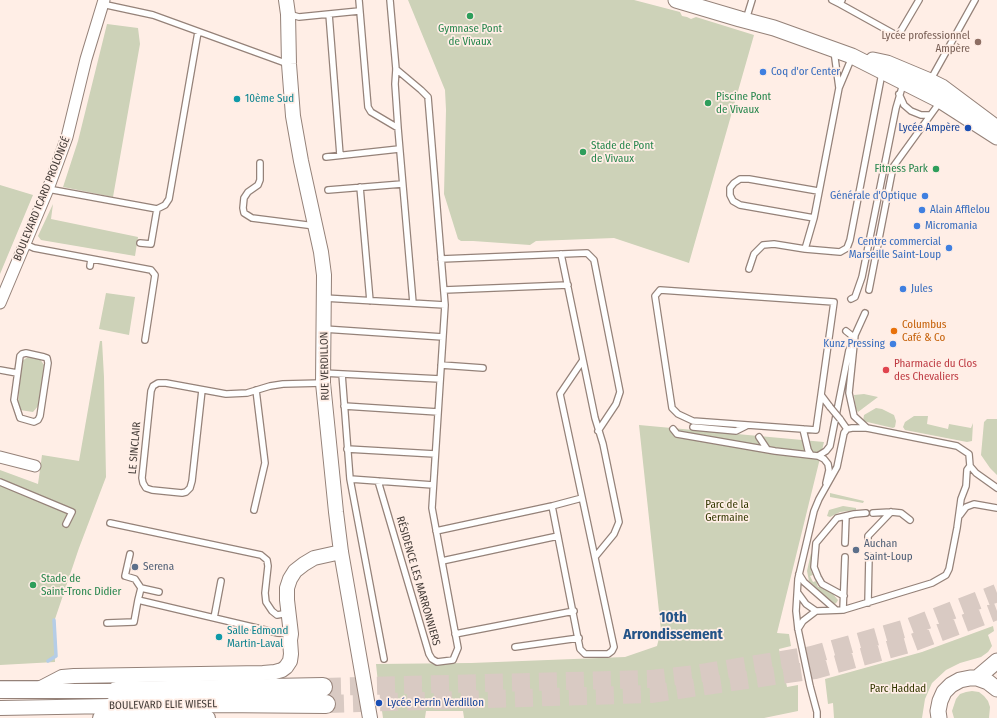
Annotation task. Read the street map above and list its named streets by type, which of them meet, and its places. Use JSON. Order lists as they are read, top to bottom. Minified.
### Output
{"streets":{"highway":["BOULEVARD ELIE WIESEL"],"street":["BOULEVARD ICARD PROLONGÉ","RUE VERDILLON"],"lane":["LE SINCLAIR","RÉSIDENCE LES MARRONNIERS"]},"crossings":[["RUE VERDILLON","LE SINCLAIR"]],"districts":["10th Arrondissement"],"parks":["Parc de la Germaine","Parc Haddad"],"places":["Gymnase Pont de Vivaux","Lycée professionnel Ampère","Coq d'or Center","10ème Sud","Piscine Pont de Vivaux","Lycée Ampère","Stade de Pont de Vivaux","Fitness Park","Générale d'Optique","Alain Afflelou","Micromania","Centre commercial Marseille Saint-Loup","Jules","Columbus Café & Co","Kunz Pressing","Pharmacie du Clos des Chevaliers","Auchan Saint-Loup","Serena","Stade de Saint-Tronc Didier","Salle Edmond Martin-Laval","Lycée Perrin Verdillon"]}
